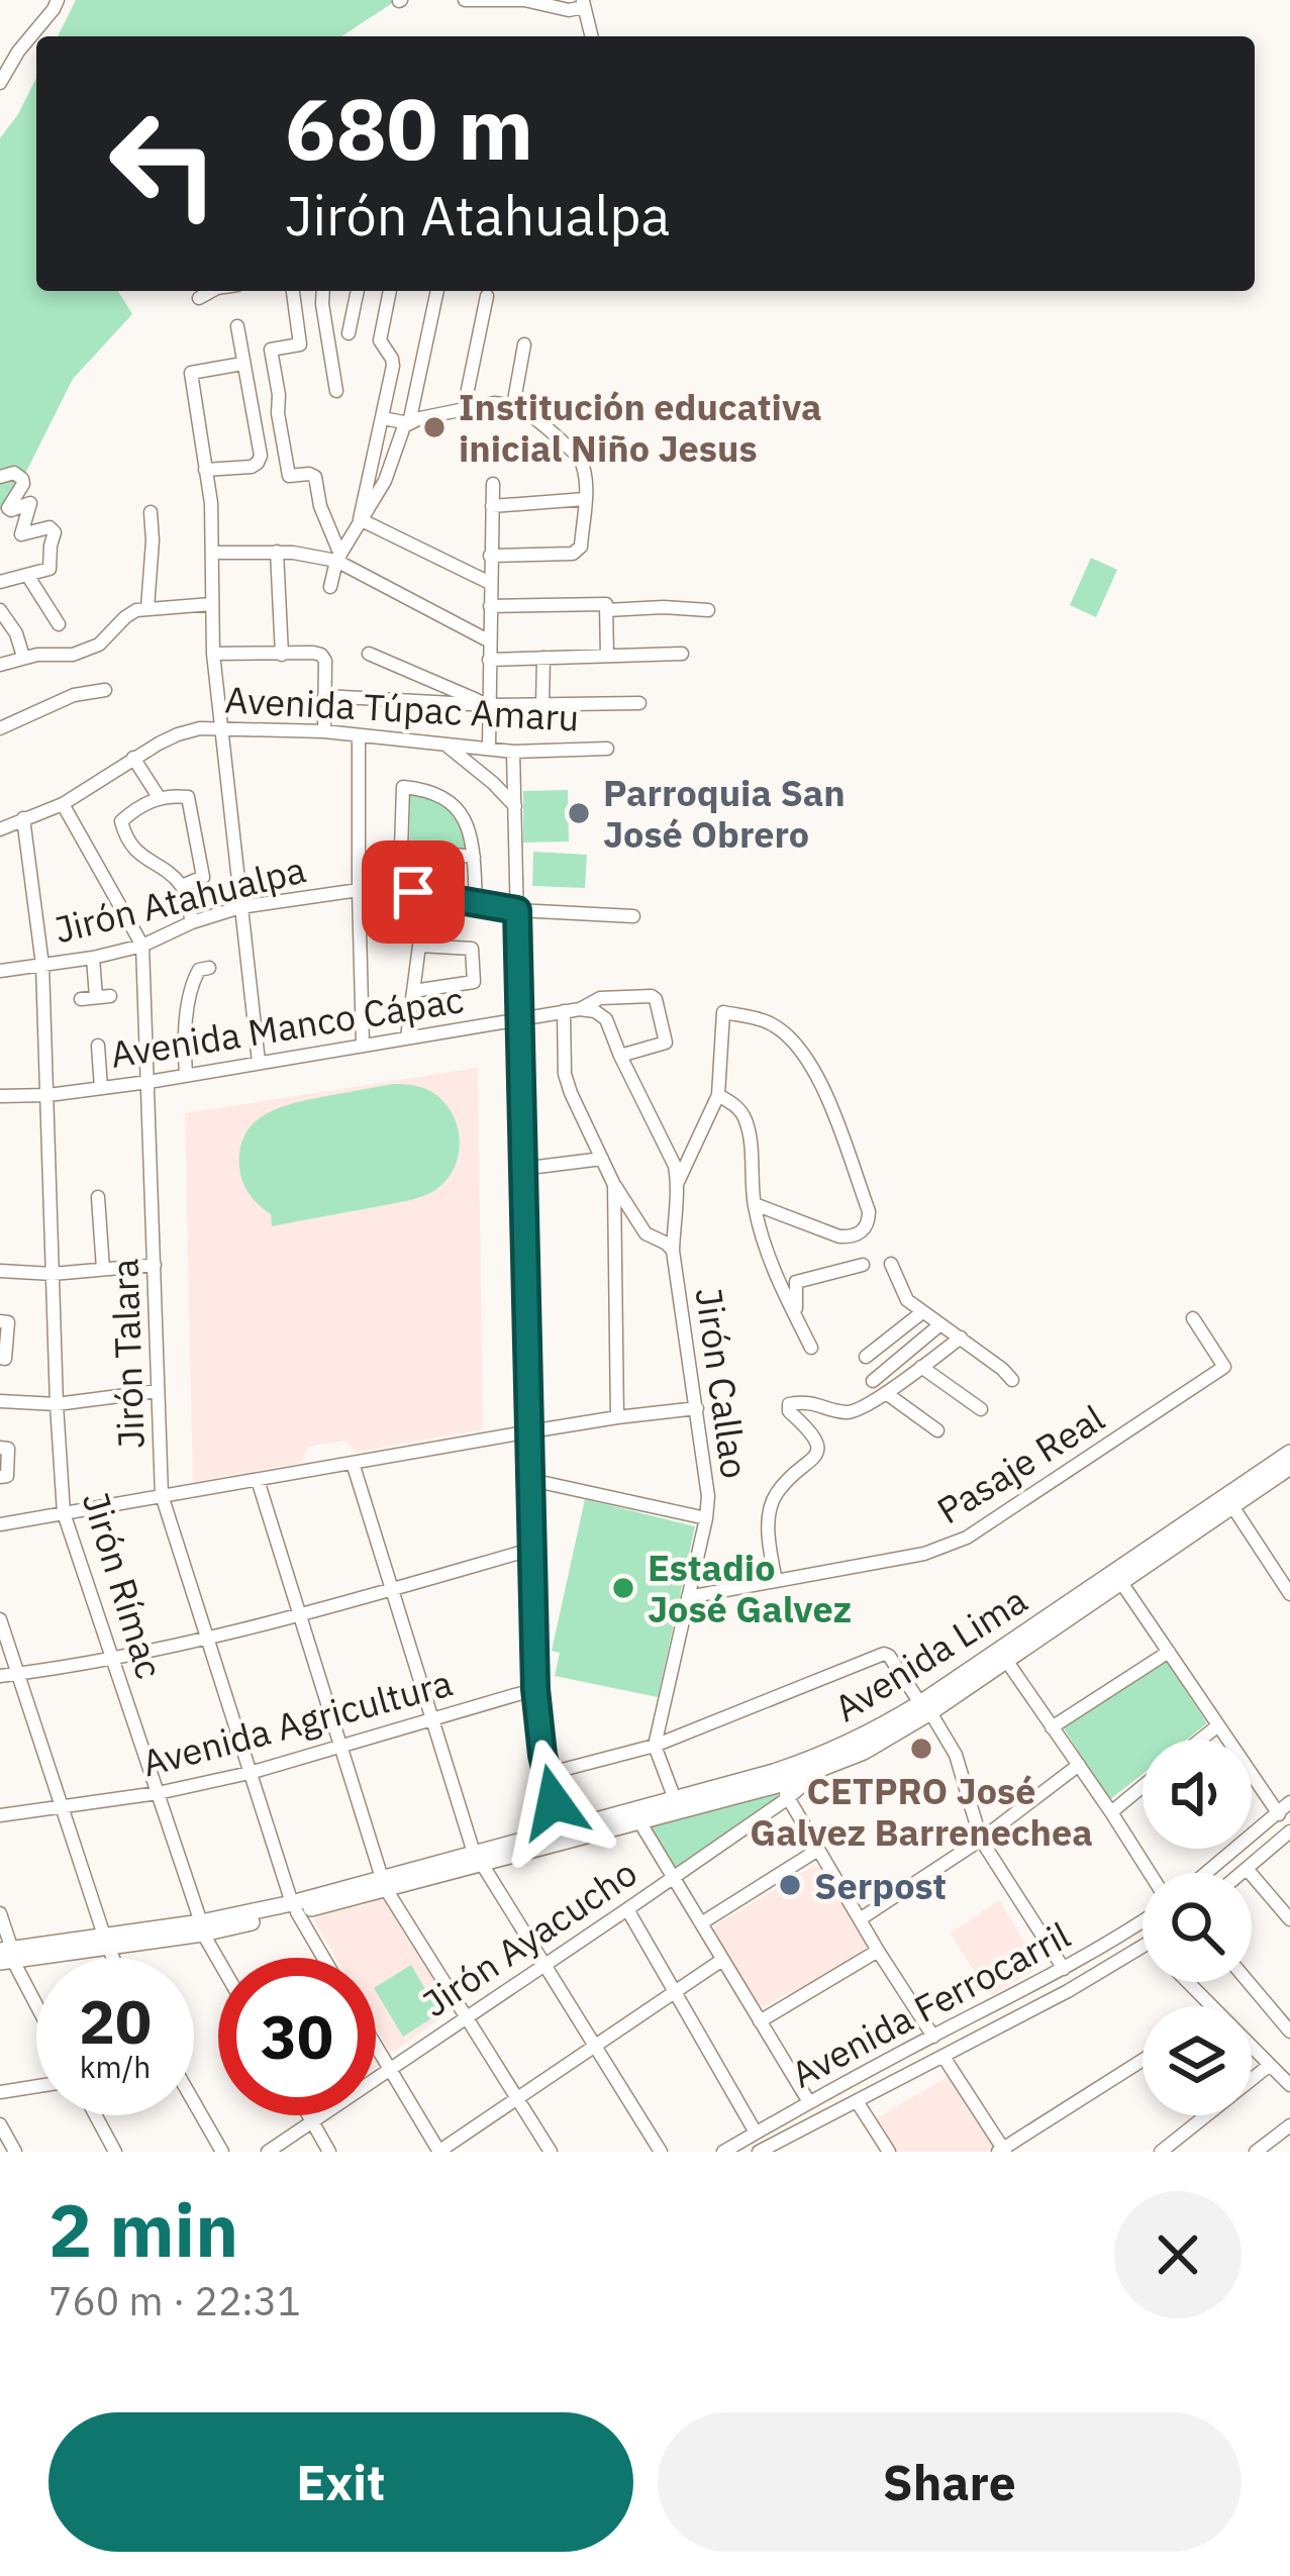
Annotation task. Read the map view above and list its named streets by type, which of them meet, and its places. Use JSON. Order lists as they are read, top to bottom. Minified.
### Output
{"streets":{"main road":["Avenida Lima"],"street":["Avenida Túpac Amaru","Jirón Atahualpa","Avenida Manco Cápac","Jirón Talara","Jirón Callao","Pasaje Real","Jirón Rímac","Avenida Agricultura","Jirón Ayacucho","Avenida Ferrocarril"]},"crossings":[["Avenida Túpac Amaru","Jirón Talara"],["Avenida Túpac Amaru","Jirón Rímac"],["Jirón Atahualpa","Jirón Talara"],["Jirón Atahualpa","Jirón Rímac"],["Avenida Manco Cápac","Jirón Talara"],["Avenida Manco Cápac","Jirón Rímac"],["Jirón Talara","Avenida Lima"],["Jirón Talara","Avenida Agricultura"],["Jirón Callao","Pasaje Real"],["Jirón Rímac","Avenida Lima"],["Jirón Rímac","Avenida Agricultura"],["Avenida Lima","Jirón Ayacucho"]],"places":["Institución educativa inicial Niño Jesus","Parroquia San José Obrero","Estadio José Galvez","CETPRO José Galvez Barrenechea","Serpost"],"page":{"turn":["680 m","Jirón Atahualpa"],"speed":"20 km/h","limit":"30","heading":["2 min","760 m · 22:31"],"buttons":["Exit","Share"]}}
